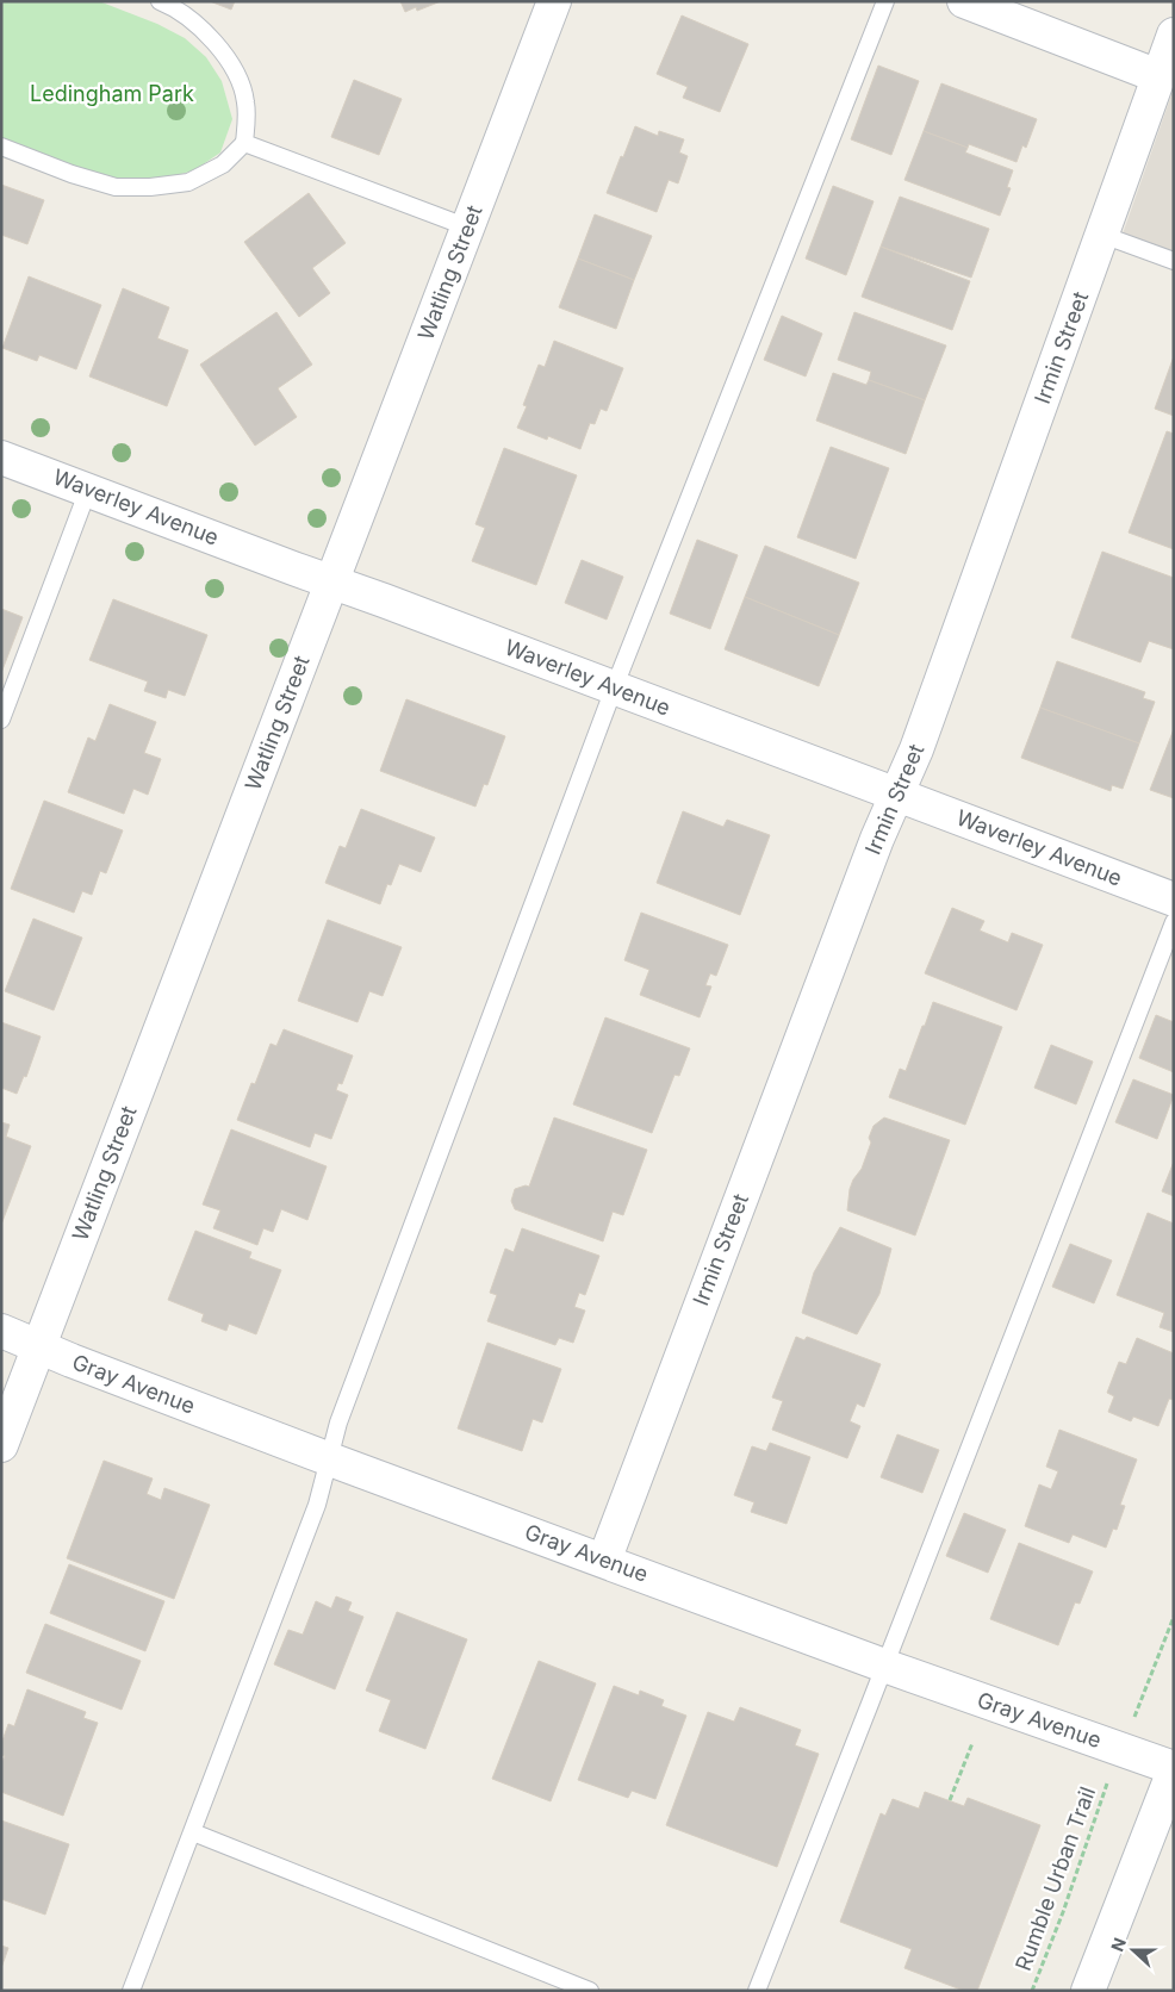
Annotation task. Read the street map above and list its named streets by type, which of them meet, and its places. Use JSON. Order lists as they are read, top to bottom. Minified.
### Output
{"streets":{"street":["Watling Street","Irmin Street","Waverley Avenue","Gray Avenue"],"path":["Rumble Urban Trail"]},"crossings":[["Watling Street","Waverley Avenue"],["Watling Street","Gray Avenue"],["Irmin Street","Waverley Avenue"],["Irmin Street","Gray Avenue"]],"parks":["Ledingham Park"],"north":"left"}
